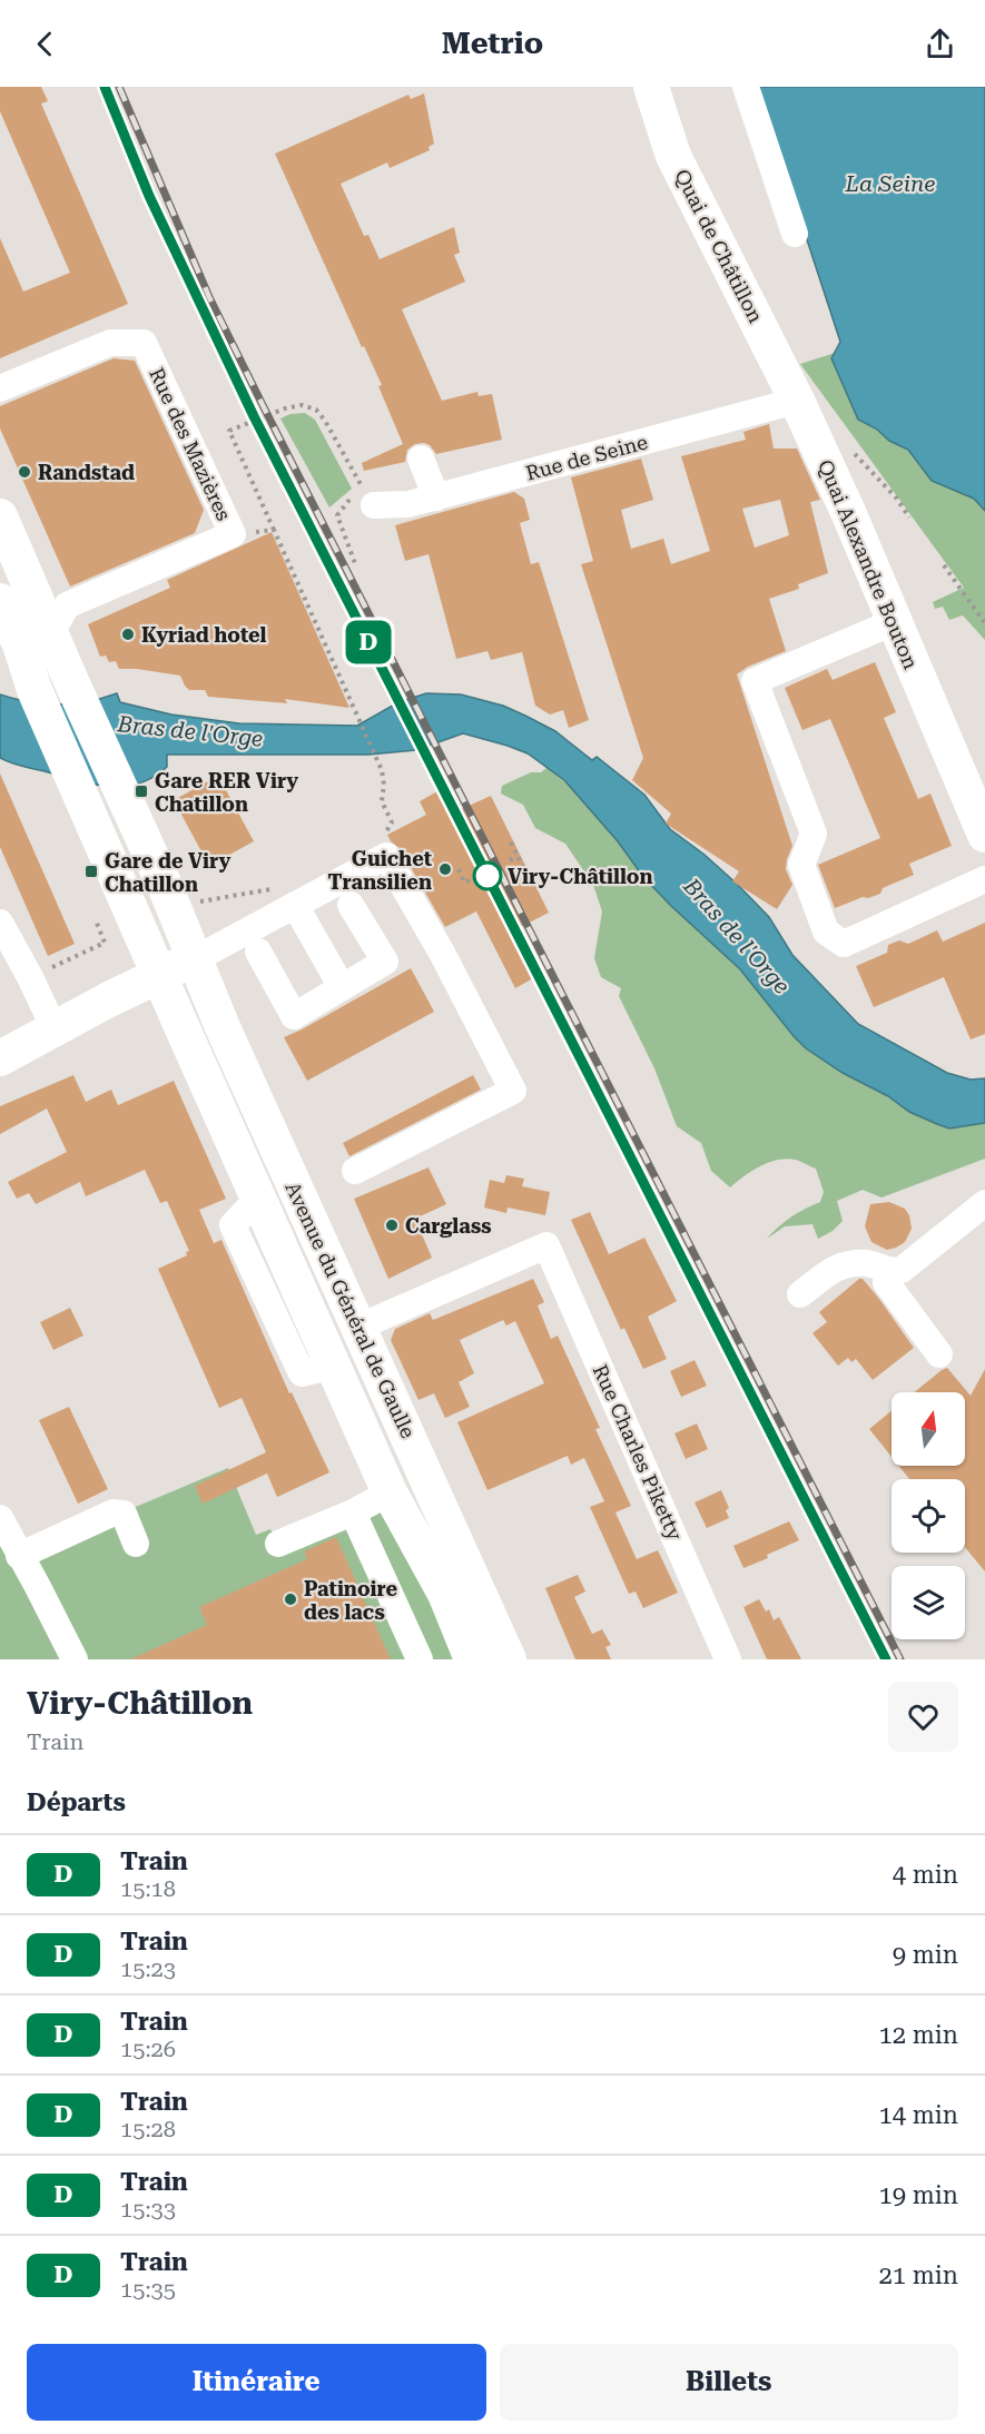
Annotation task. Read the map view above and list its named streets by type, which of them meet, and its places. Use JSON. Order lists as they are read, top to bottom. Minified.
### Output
{"streets":{"main road":["Quai de Châtillon","Quai Alexandre Bouton","Avenue du Général de Gaulle"],"street":["Rue des Mazières","Rue de Seine","Rue Charles Piketty"]},"crossings":[["Quai de Châtillon","Rue de Seine"],["Quai de Châtillon","Quai Alexandre Bouton"],["Rue des Mazières","Avenue du Général de Gaulle"],["Rue de Seine","Quai Alexandre Bouton"],["Avenue du Général de Gaulle","Rue Charles Piketty"]],"water":["La Seine","Bras de l'Orge"],"places":{"other":["Randstad","Kyriad hotel","Guichet Transilien","Viry-Châtillon","Carglass","Patinoire des lacs"],"transit":["Gare RER Viry Chatillon","Gare de Viry Chatillon"]},"north":"top","page":{"header":"Metrio","on_map":"D","heading":[["Viry-Châtillon","Train"],"Départs"],"list":[{"mark":"D","name":"Train","note":"15:18","value":"4 min"},{"mark":"D","name":"Train","note":"15:23","value":"9 min"},{"mark":"D","name":"Train","note":"15:26","value":"12 min"},{"mark":"D","name":"Train","note":"15:28","value":"14 min"},{"mark":"D","name":"Train","note":"15:33","value":"19 min"},{"mark":"D","name":"Train","note":"15:35","value":"21 min"}],"buttons":["Itinéraire","Billets"]}}
